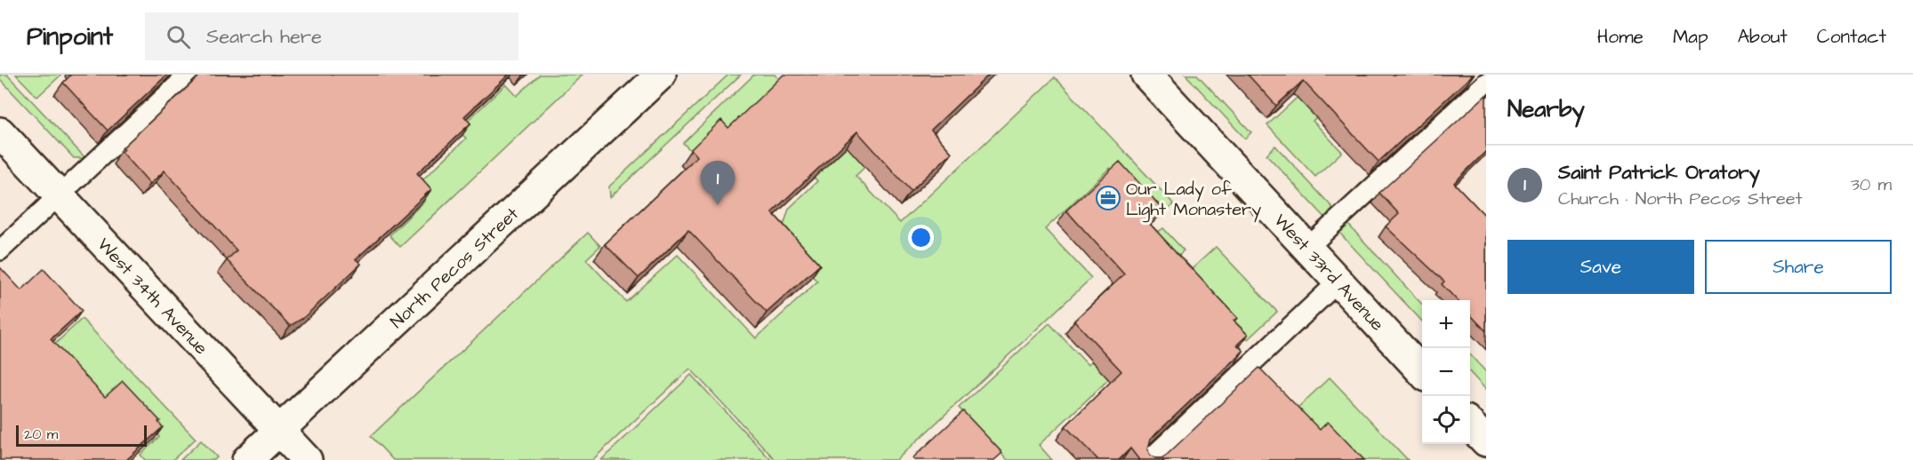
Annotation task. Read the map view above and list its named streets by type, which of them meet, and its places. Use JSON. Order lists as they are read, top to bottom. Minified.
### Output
{"streets":{"street":["North Pecos Street","West 33rd Avenue","West 34th Avenue"]},"crossings":[["North Pecos Street","West 34th Avenue"]],"places":{"office":["Our Lady of Light Monastery"]},"scale_bar":"20 m","page":{"header":"Pinpoint","search":"Search here","nav":["Home","Map","About","Contact"],"heading":"Nearby","list":[{"mark":"1","name":"Saint Patrick Oratory","note":"Church · North Pecos Street","value":"30 m"}],"pins":"1","buttons":["Save","Share"],"map_buttons":["+","−"],"scale":"20 m"}}
